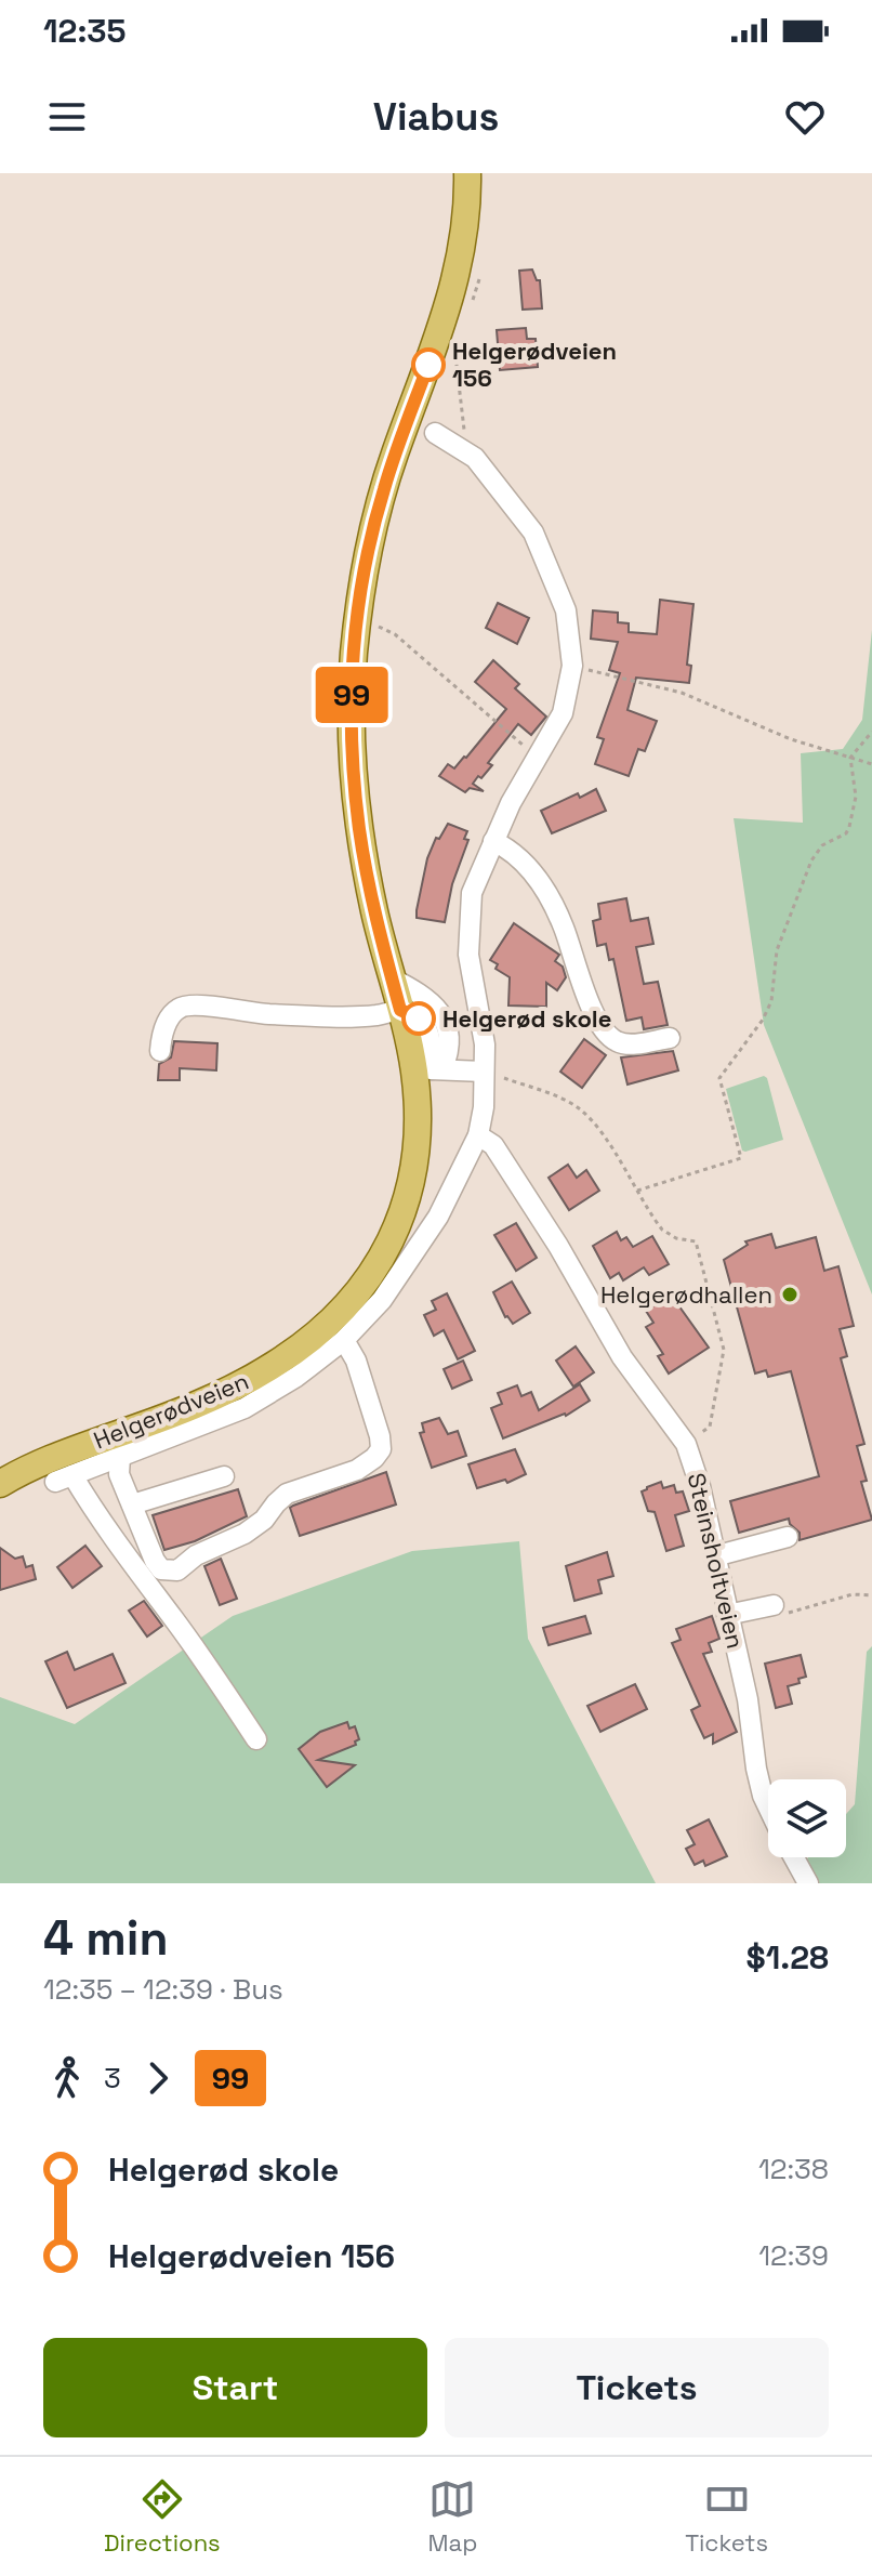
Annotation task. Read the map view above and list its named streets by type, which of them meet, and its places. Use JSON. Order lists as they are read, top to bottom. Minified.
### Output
{"streets":{"main road":["Helgerødveien"],"street":["Steinsholtveien"]},"places":["Helgerødveien 156","Helgerød skole","Helgerødhallen"],"lines":["bus line 99"],"page":{"status":"12:35","header":"Viabus","on_map":"99","heading":["4 min","12:35 – 12:39 · Bus","$1.28"],"legs":["3","99"],"list":[{"name":"Helgerød skole","value":"12:38"},{"name":"Helgerødveien 156","value":"12:39"}],"buttons":["Start","Tickets"],"tabs":["Directions","Map","Tickets"]}}
